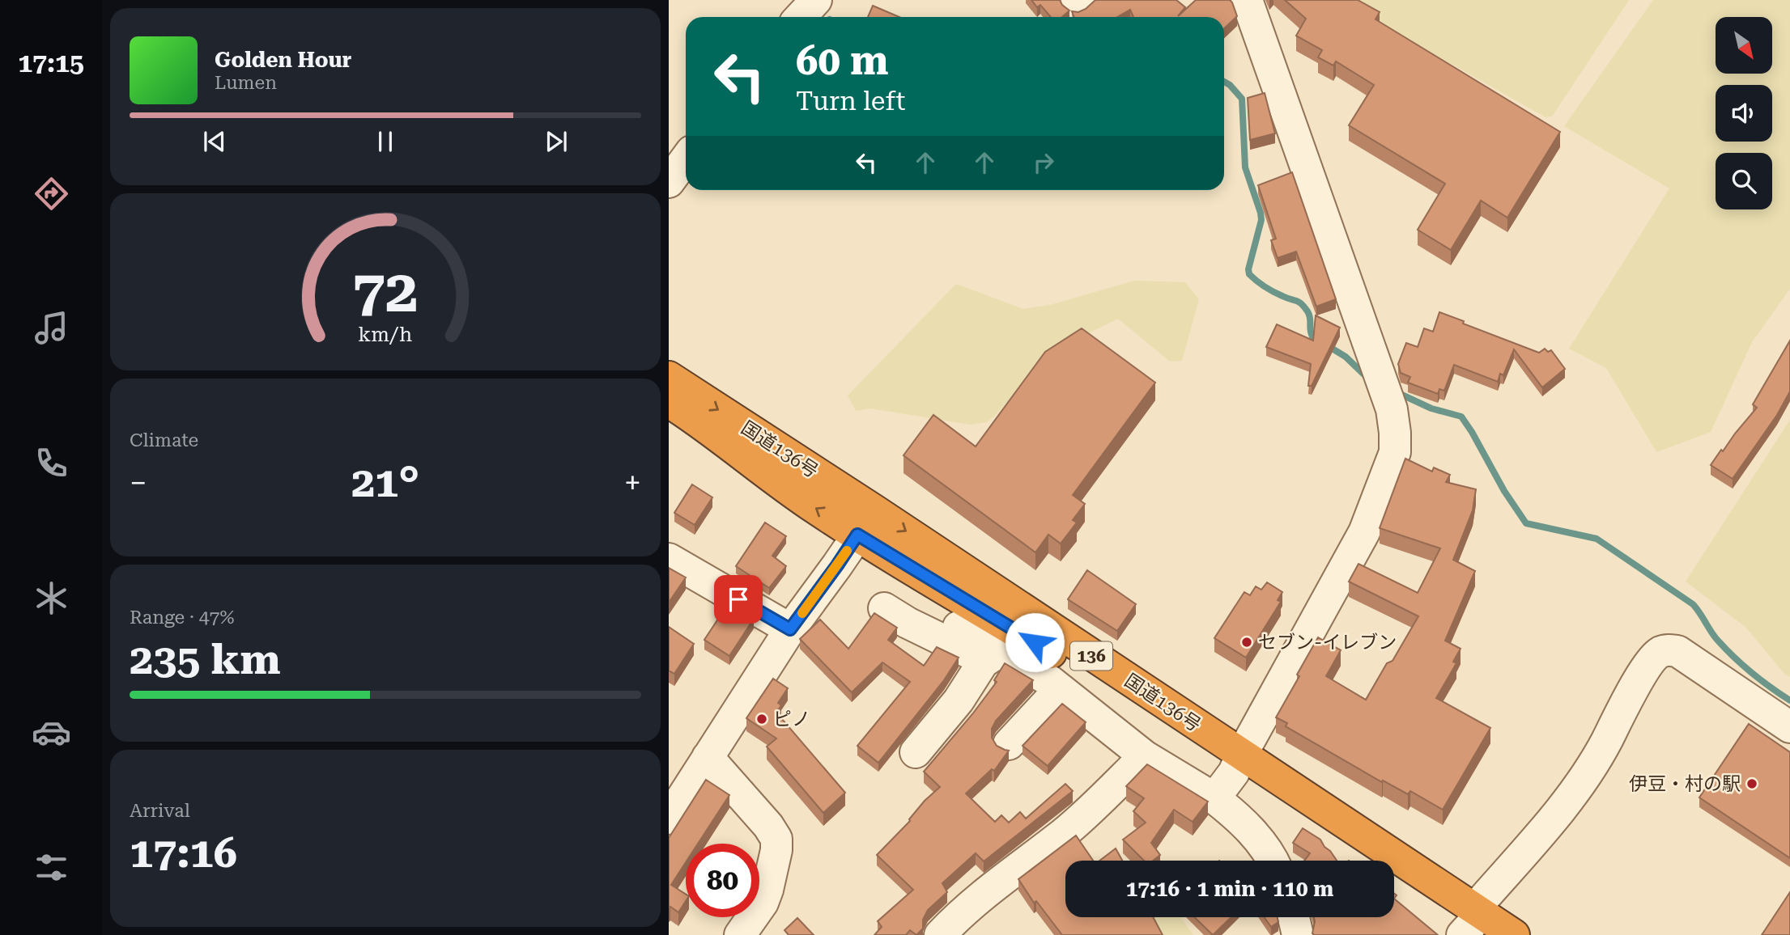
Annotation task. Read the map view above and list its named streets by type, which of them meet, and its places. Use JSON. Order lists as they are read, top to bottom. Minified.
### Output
{"streets":{"highway":["国道136号","136"]},"places":["セブン-イレブン","ピノ","伊豆・村の駅"],"north":"bottom right","page":{"tabs":"17:15","turn":["60 m","Turn left"],"song":["Golden Hour","Lumen"],"tile":["Climate",["Range · 47%","235 km"],["Arrival","17:16"]],"heat":["−","21°","+"],"limit":"80","trip":"17:16 · 1 min · 110 m","gauge":["72","km/h"]}}
